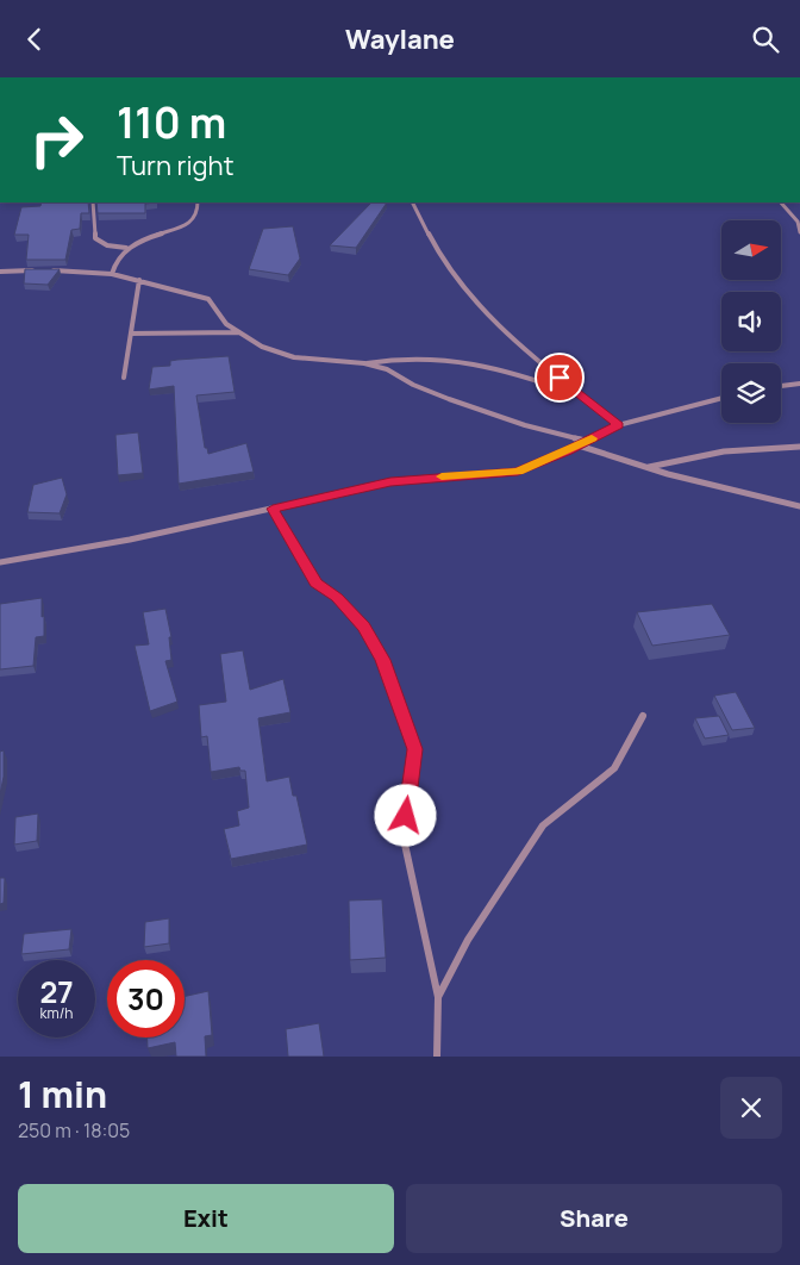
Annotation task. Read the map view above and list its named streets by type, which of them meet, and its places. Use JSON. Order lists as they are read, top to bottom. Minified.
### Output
{"north":"right","page":{"header":"Waylane","turn":["110 m","Turn right"],"speed":"27 km/h","limit":"30","heading":["1 min","250 m · 18:05"],"buttons":["Exit","Share"]}}
